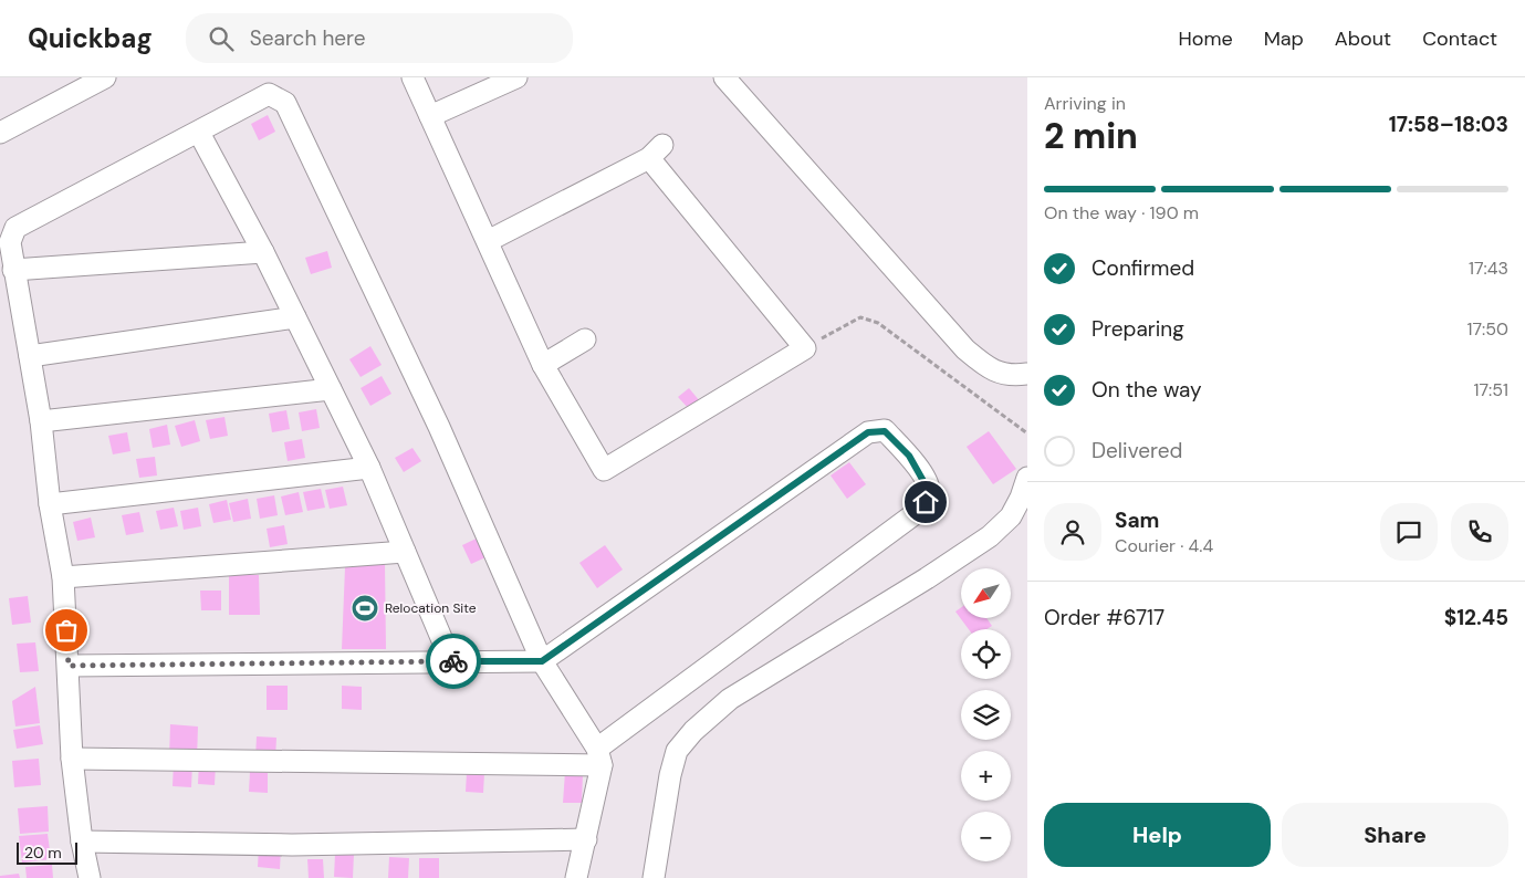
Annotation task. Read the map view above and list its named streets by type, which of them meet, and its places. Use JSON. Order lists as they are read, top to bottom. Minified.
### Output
{"places":{"sports":["Relocation Site"]},"scale_bar":"20 m","north":"bottom left","page":{"header":"Quickbag","search":"Search here","nav":["Home","Map","About","Contact"],"heading":["2 min","Arriving in","17:58–18:03"],"panel":["Sam","Courier · 4.4","Order #6717","$12.45"],"bar":"On the way · 190 m","list":[["Confirmed","17:43"],["Preparing","17:50"],["On the way","17:51"],"Delivered"],"map_buttons":["+","−"],"buttons":["Help","Share"],"scale":"20 m"}}
